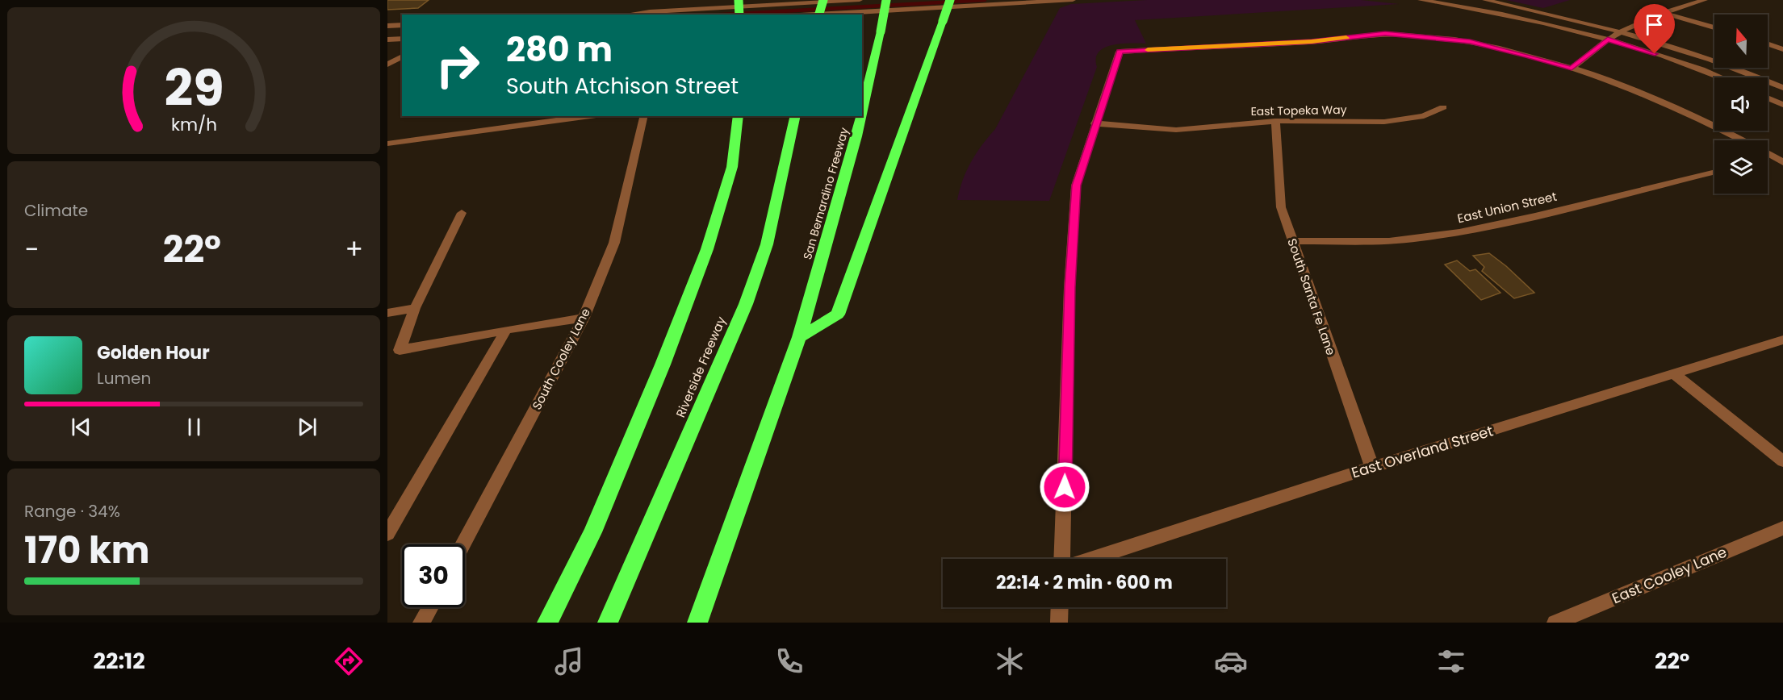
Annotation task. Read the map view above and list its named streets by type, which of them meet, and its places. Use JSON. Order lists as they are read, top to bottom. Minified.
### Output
{"streets":{"highway":["San Bernardino Freeway","Riverside Freeway"],"street":["East Topeka Way","East Union Street","South Santa Fe Lane","South Cooley Lane","East Overland Street","East Cooley Lane"]},"crossings":[["East Topeka Way","South Santa Fe Lane"],["East Union Street","South Santa Fe Lane"],["South Santa Fe Lane","East Overland Street"]],"north":"top","page":{"turn":["280 m","South Atchison Street"],"tile":["Climate",["Range · 34%","170 km"]],"heat":["−","22°","+"],"song":["Golden Hour","Lumen"],"limit":"30","trip":"22:14 · 2 min · 600 m","tabs":["22:12","22°"],"gauge":["29","km/h"]}}
